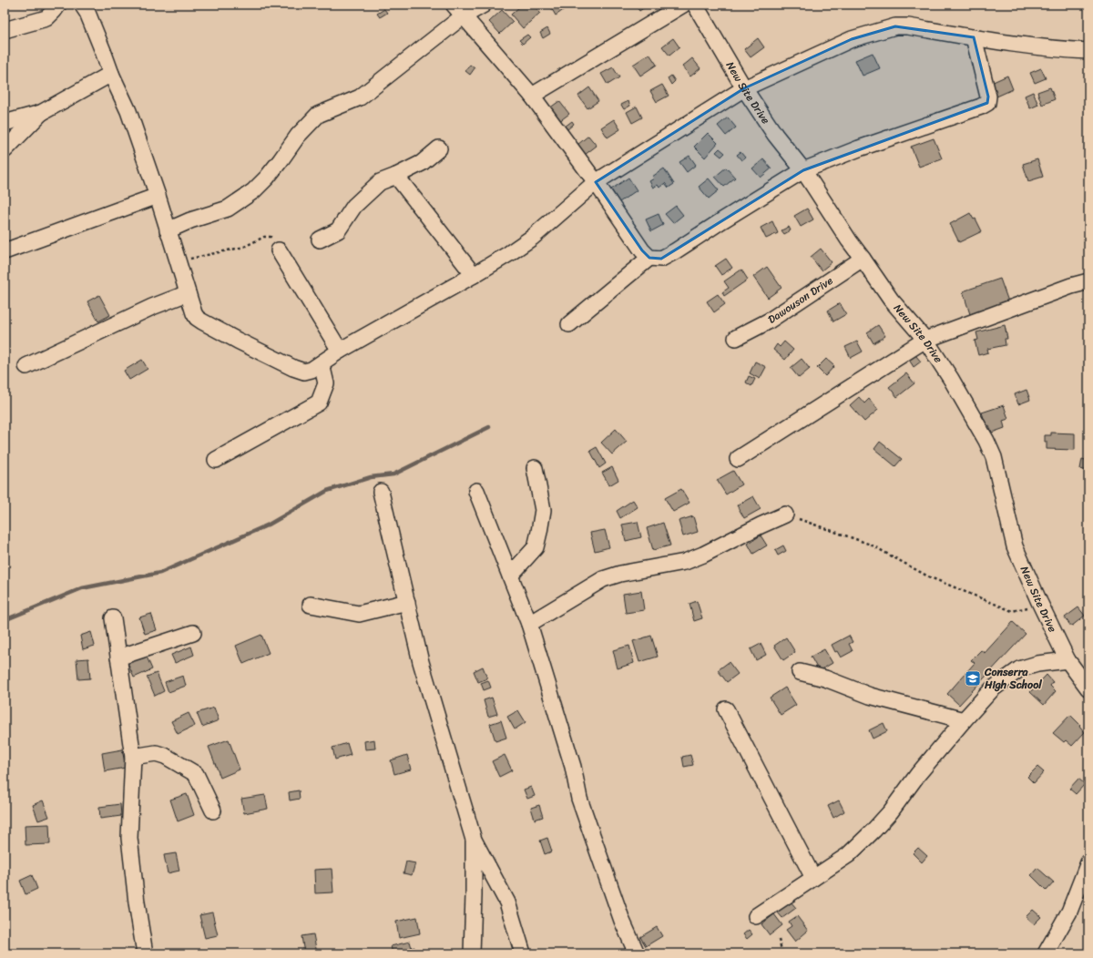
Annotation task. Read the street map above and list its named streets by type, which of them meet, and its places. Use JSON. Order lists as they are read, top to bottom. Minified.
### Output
{"streets":{"street":["New Site Drive","Dawouson Drive"]},"crossings":[["New Site Drive","Dawouson Drive"]],"places":{"school or university":["Conserra High School"]}}
